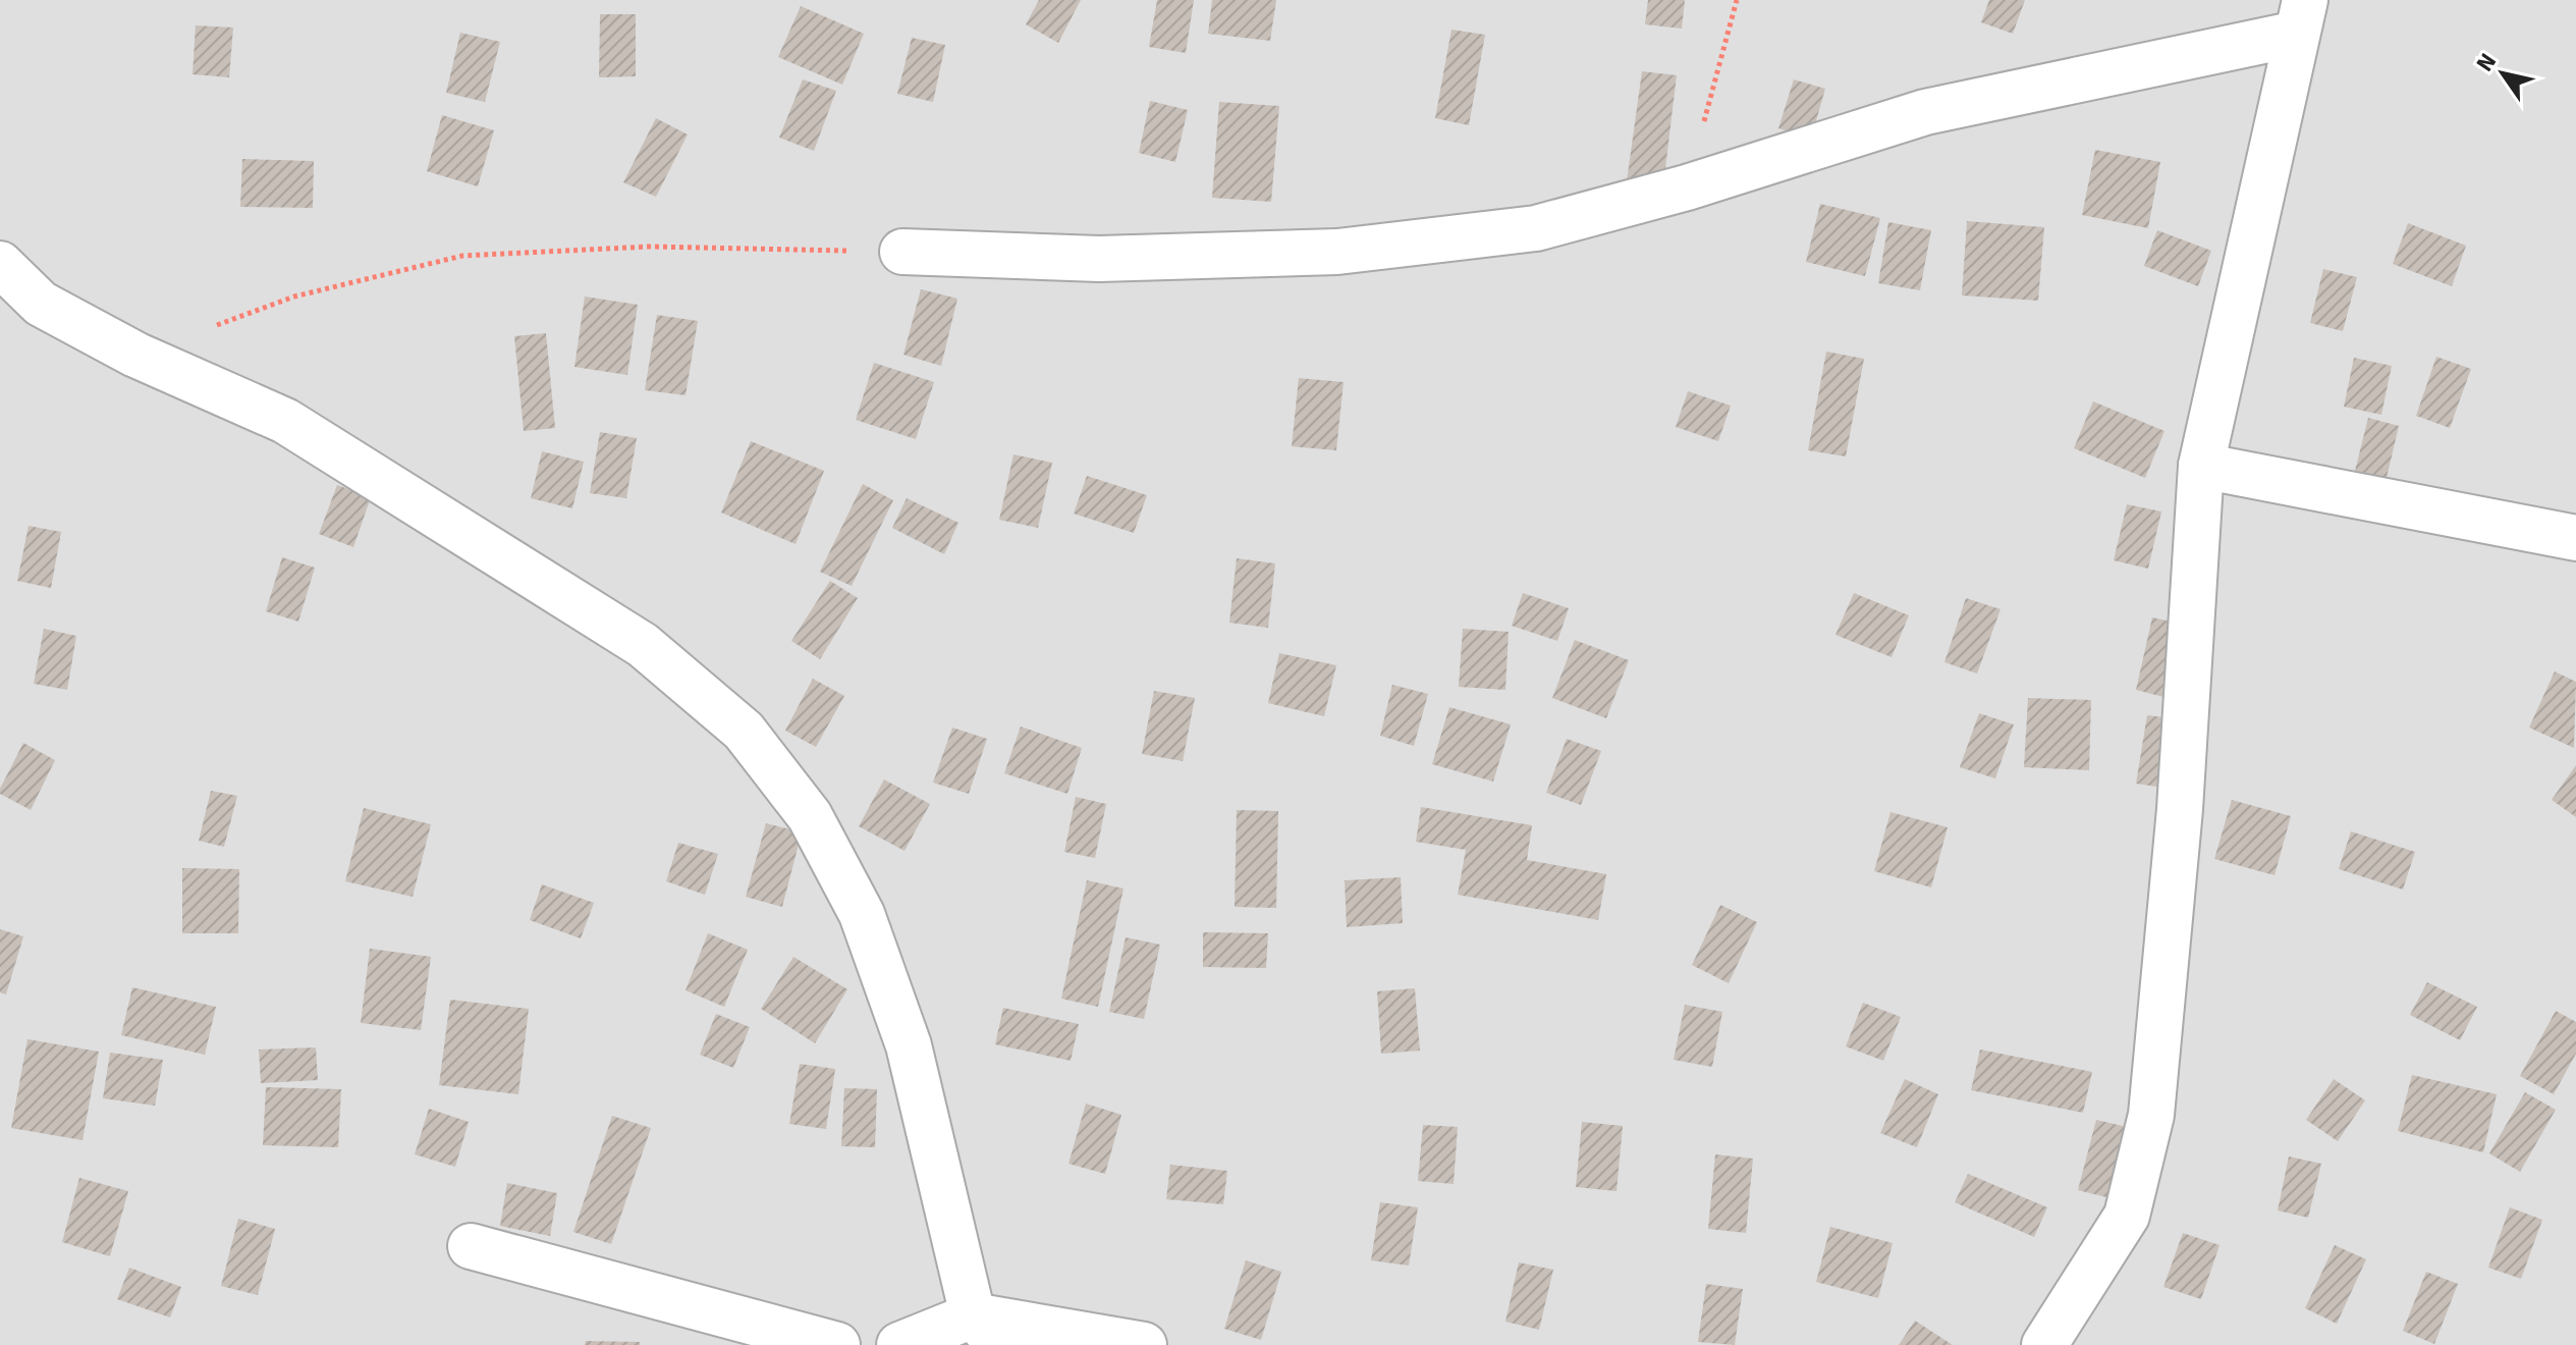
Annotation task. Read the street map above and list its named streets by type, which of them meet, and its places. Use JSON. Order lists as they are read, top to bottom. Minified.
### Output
{"north":"top left"}
